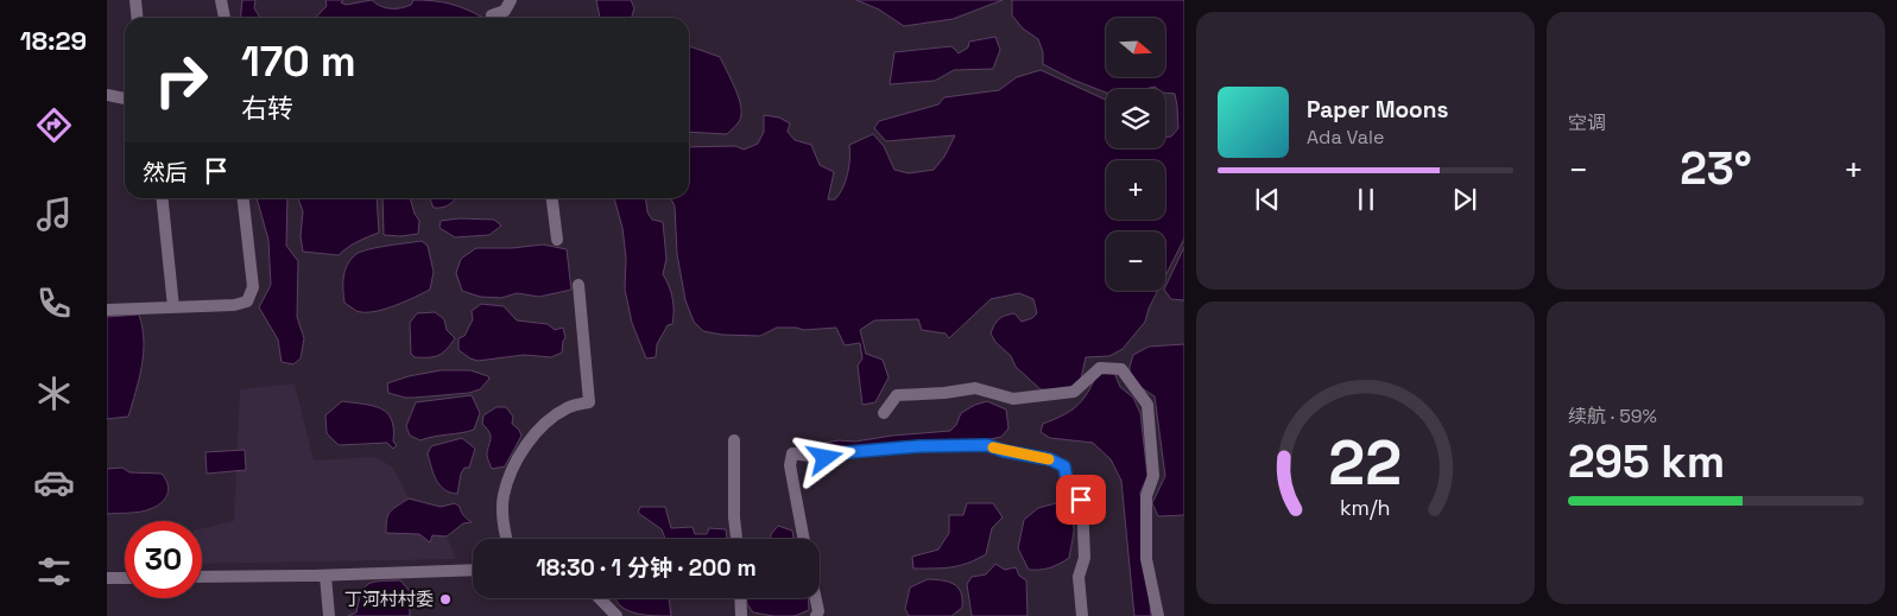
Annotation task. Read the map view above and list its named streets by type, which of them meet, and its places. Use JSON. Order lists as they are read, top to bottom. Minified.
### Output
{"places":["丁河村村委"],"north":"right","page":{"tabs":"18:29","tile":["空调",["续航 · 59%","295 km"]],"map_buttons":["+","−"],"turn":["170 m","右转"],"song":["Paper Moons","Ada Vale"],"then":"然后","heat":["−","23°","+"],"limit":"30","trip":"18:30 · 1 分钟 · 200 m","gauge":["22","km/h"]}}
